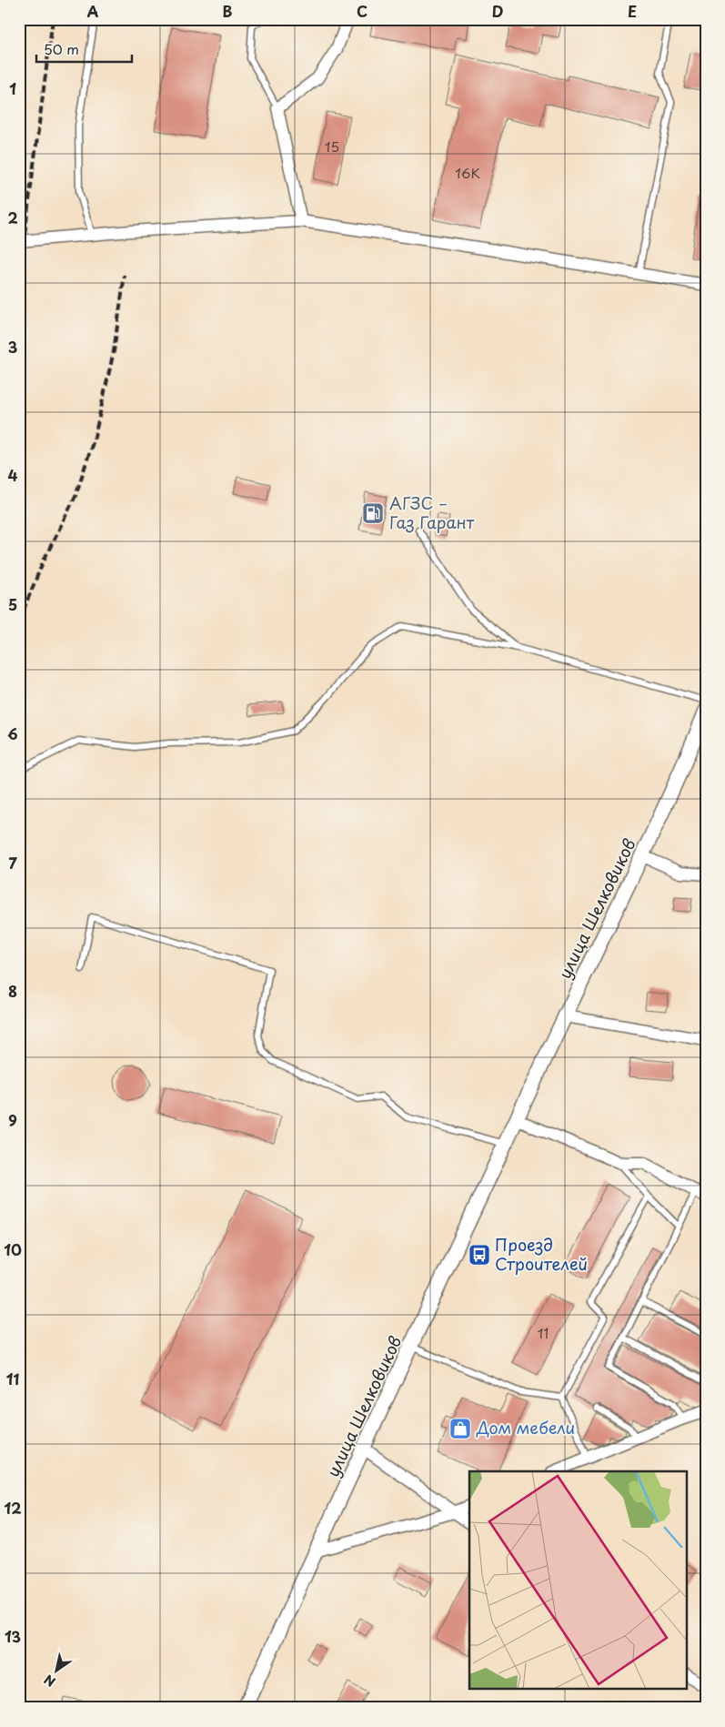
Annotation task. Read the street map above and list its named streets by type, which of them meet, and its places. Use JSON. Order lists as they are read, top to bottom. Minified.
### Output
{"streets":{"street":["улица Шелковиков"]},"places":{"fuel station":["АГЗС – Газ Гарант"],"bus stop":["Проезд Строителей"],"shop":["Дом мебели"]},"house_numbers":["15","16К","11"],"scale_bar":"50 m","north":"bottom left","grid":{"columns":["A","B","C","D","E"],"rows":["1","2","3","4","5","6","7","8","9","10","11","12","13"]}}
